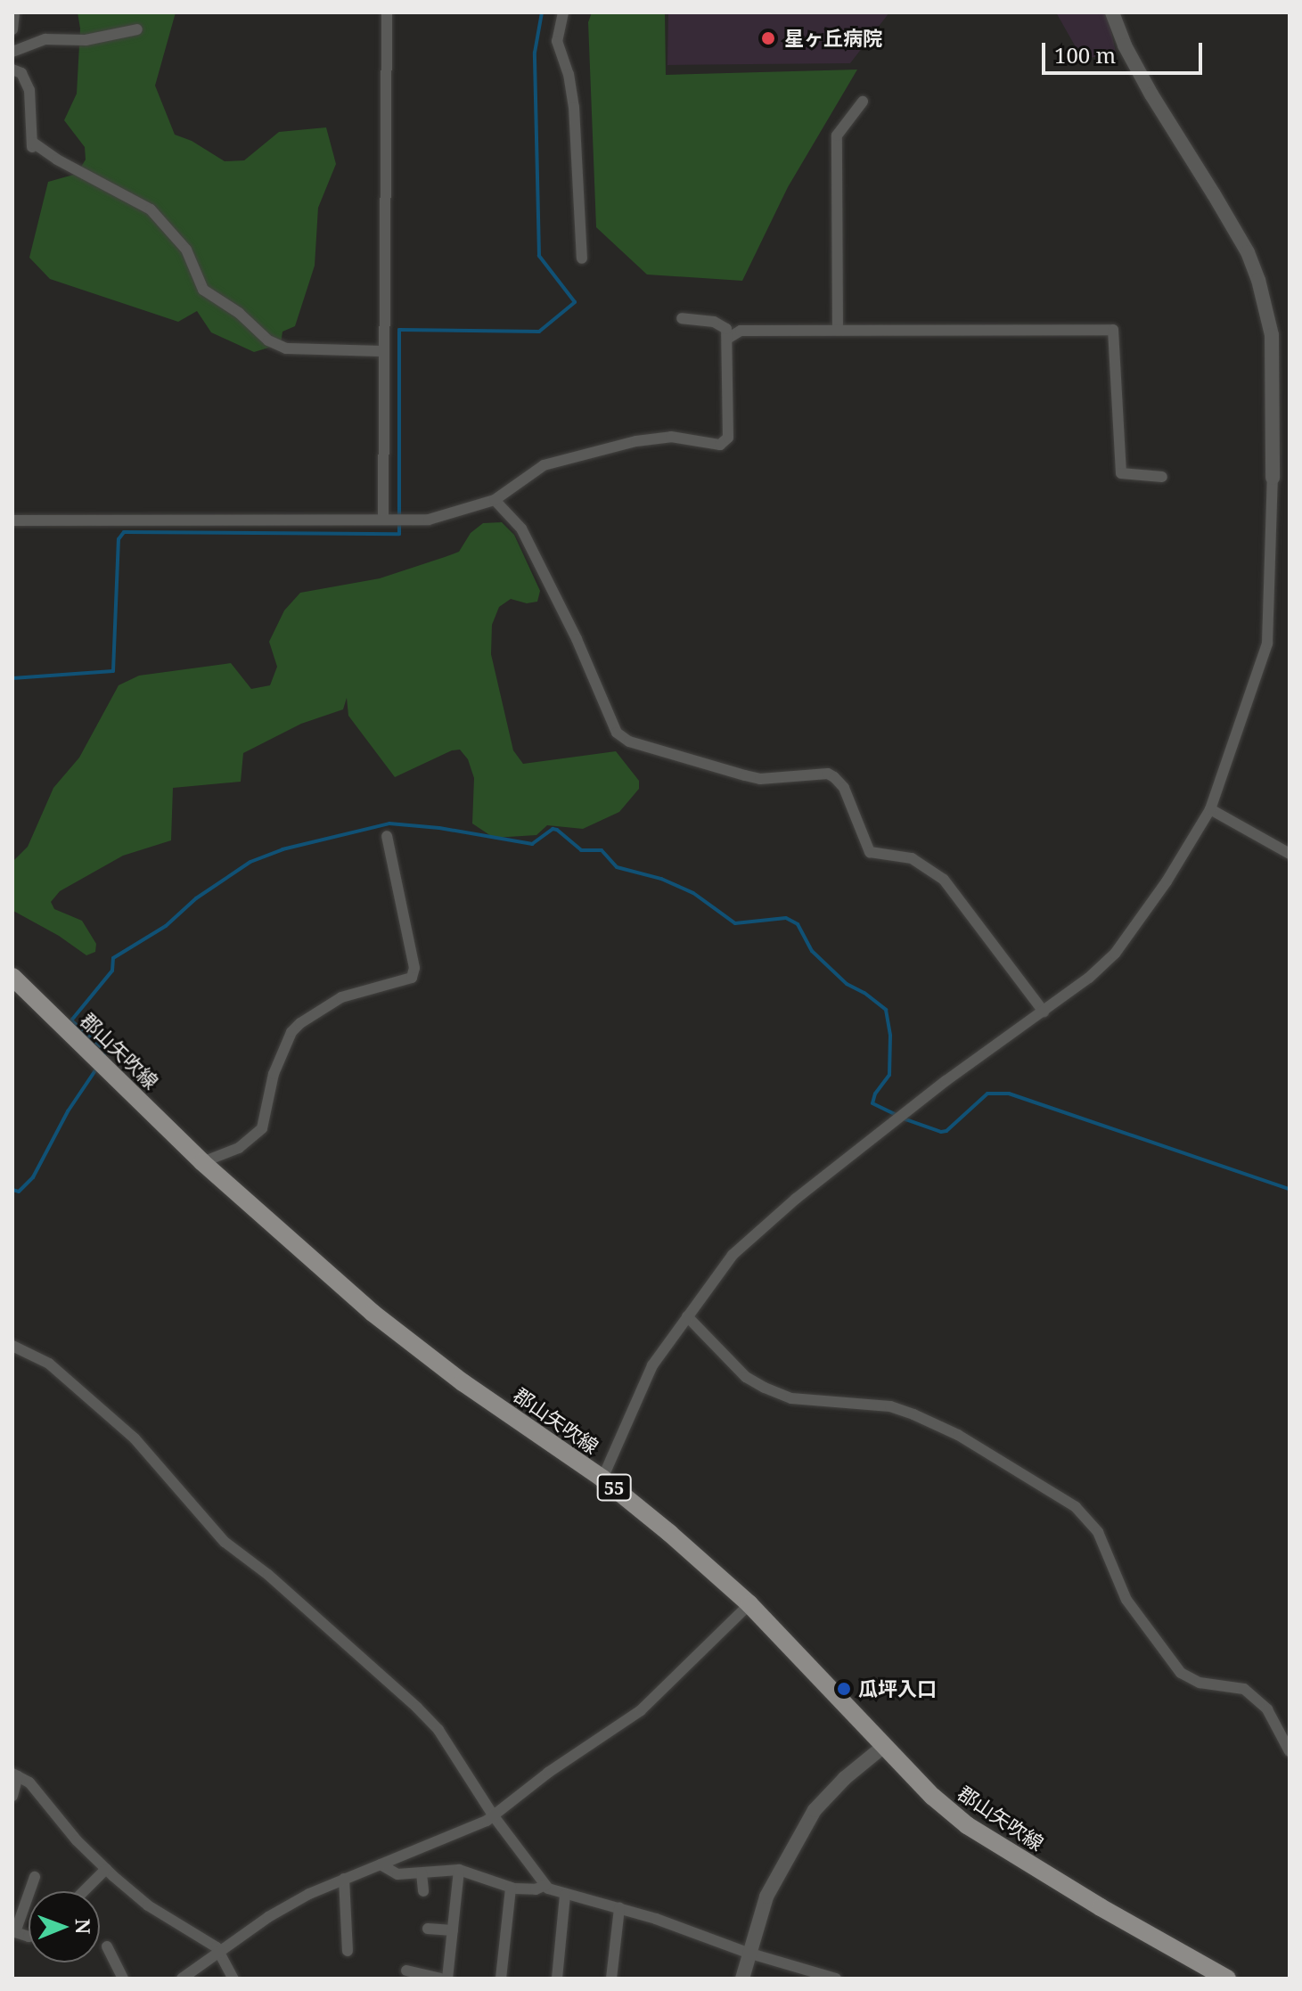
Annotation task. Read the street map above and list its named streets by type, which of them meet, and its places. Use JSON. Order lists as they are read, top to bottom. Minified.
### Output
{"streets":{"main road":["郡山矢吹線","55"]},"places":["星ヶ丘病院","瓜坪入口"],"scale_bar":"100 m","north":"right"}
